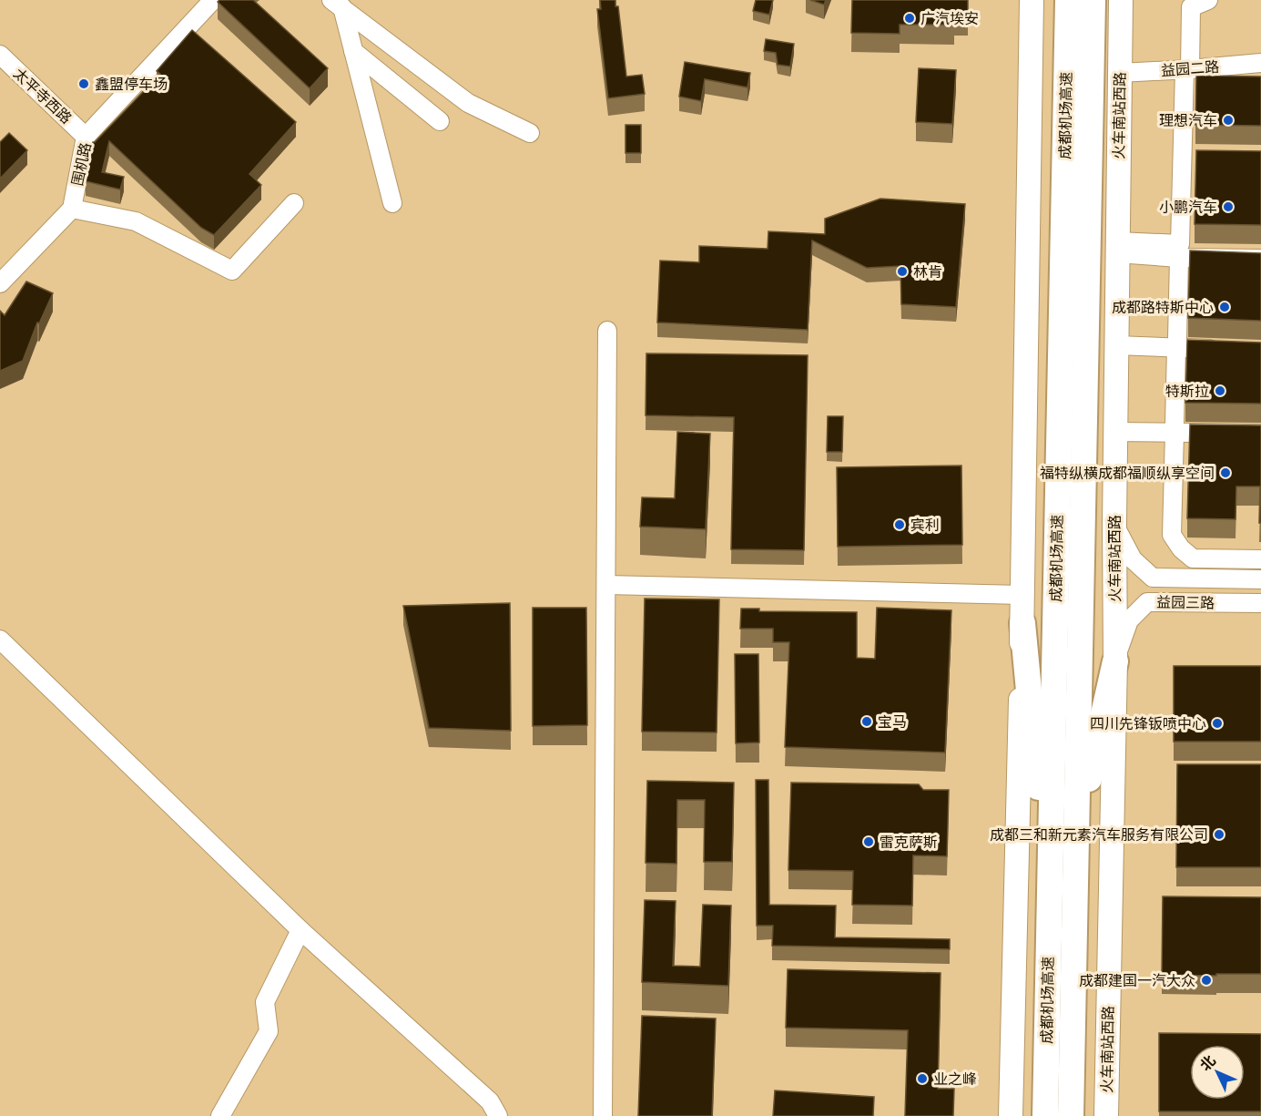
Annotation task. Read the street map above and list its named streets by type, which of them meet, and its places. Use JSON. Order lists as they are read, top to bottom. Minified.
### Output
{"streets":{"highway":["成都机场高速"],"main road":["火车南站西路"],"street":["益园二路","太平寺西路","围机路","益园三路"]},"crossings":[["益园二路","火车南站西路"],["太平寺西路","围机路"],["火车南站西路","益园三路"]],"places":["广汽埃安","鑫盟停车场","理想汽车","小鹏汽车","林肯","成都路特斯中心","特斯拉","福特纵横成都福顺纵享空间","宾利","宝马","四川先锋钣喷中心","成都三和新元素汽车服务有限公司","雷克萨斯","成都建国一汽大众","业之峰"],"north":"top left"}
